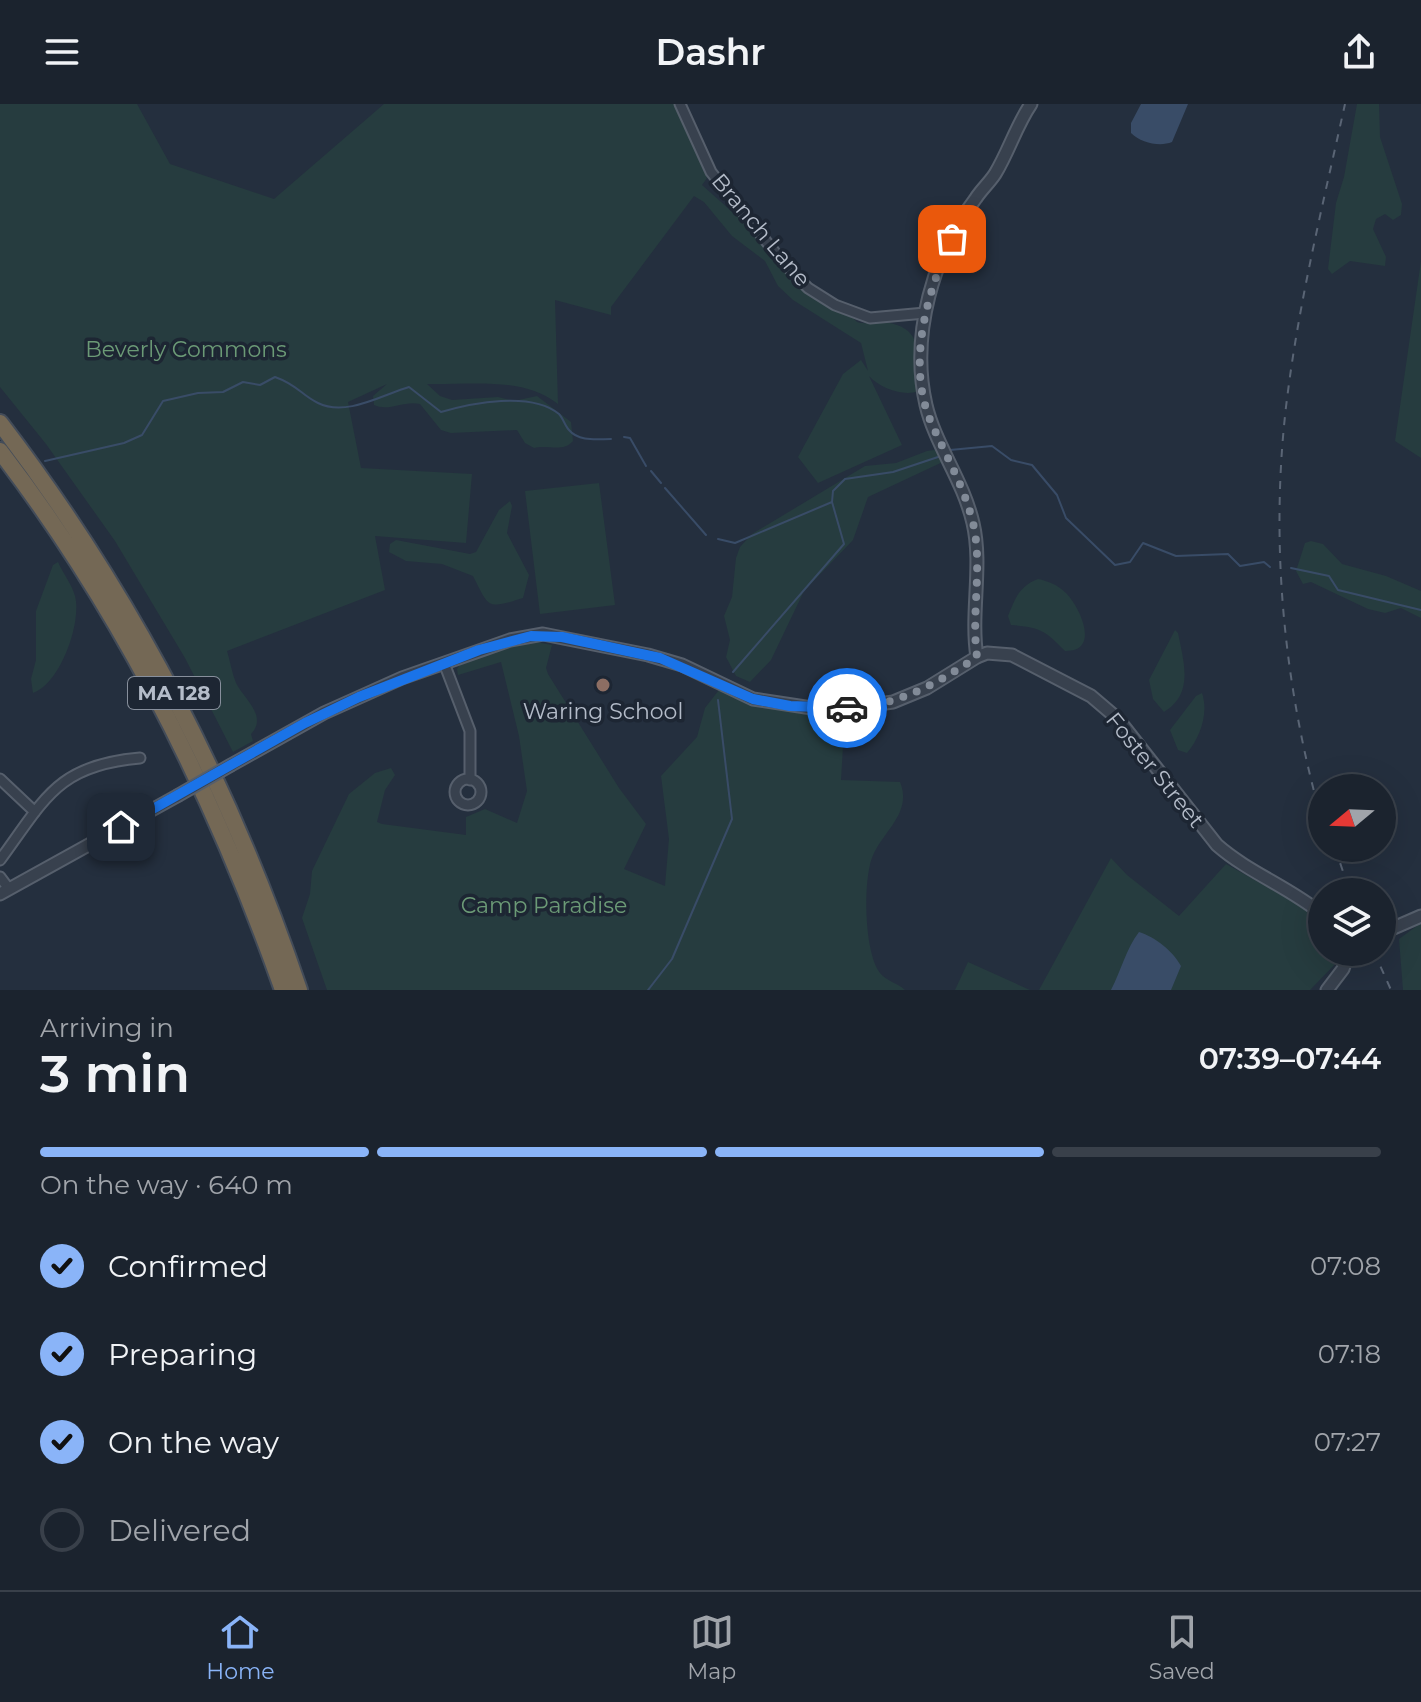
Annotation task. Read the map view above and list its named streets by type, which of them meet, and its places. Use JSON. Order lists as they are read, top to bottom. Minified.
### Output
{"streets":{"highway":["MA 128"],"street":["Branch Lane","Foster Street"]},"parks":["Beverly Commons","Camp Paradise"],"places":["Waring School"],"north":"left","page":{"header":"Dashr","heading":["3 min","Arriving in","07:39–07:44"],"bar":"On the way · 640 m","list":[["Confirmed","07:08"],["Preparing","07:18"],["On the way","07:27"],"Delivered"],"tabs":["Home","Map","Saved"]}}
